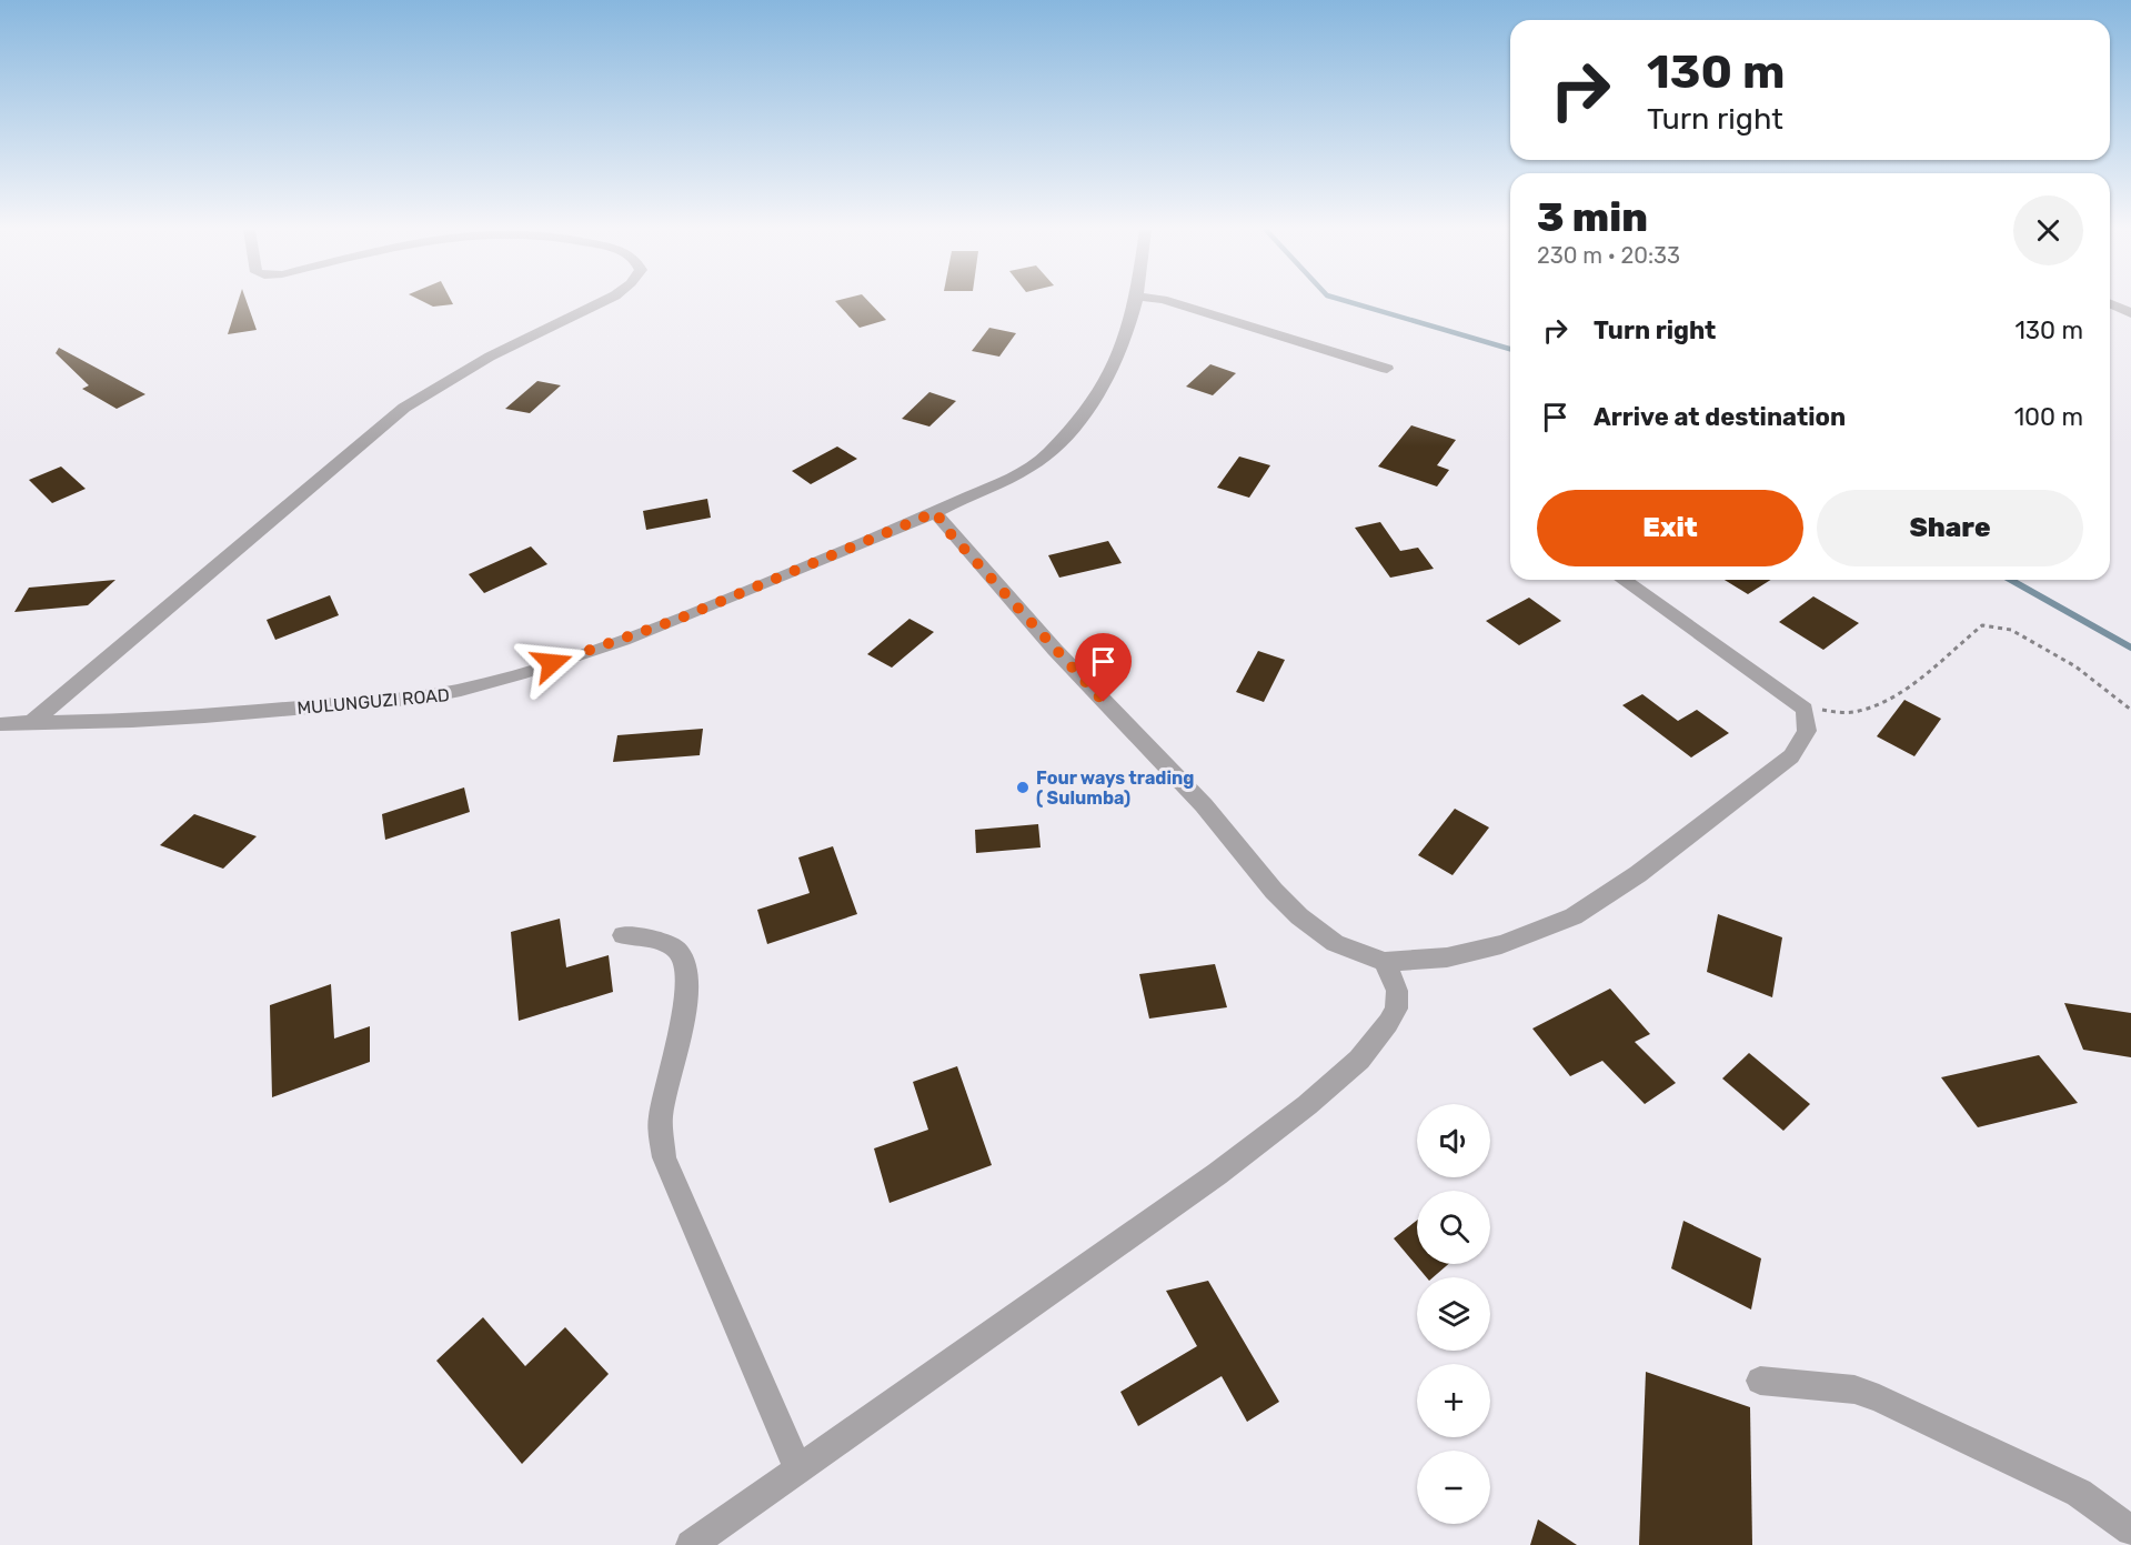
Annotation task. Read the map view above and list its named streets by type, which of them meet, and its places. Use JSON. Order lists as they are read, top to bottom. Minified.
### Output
{"streets":{"street":["MULUNGUZI ROAD"]},"places":["Four ways trading ( Sulumba)"],"page":{"turn":["130 m","Turn right"],"heading":["3 min","230 m · 20:33"],"list":[{"name":"Turn right","value":"130 m"},{"name":"Arrive at destination","value":"100 m"}],"buttons":["Exit","Share"],"map_buttons":["+","−"]}}
